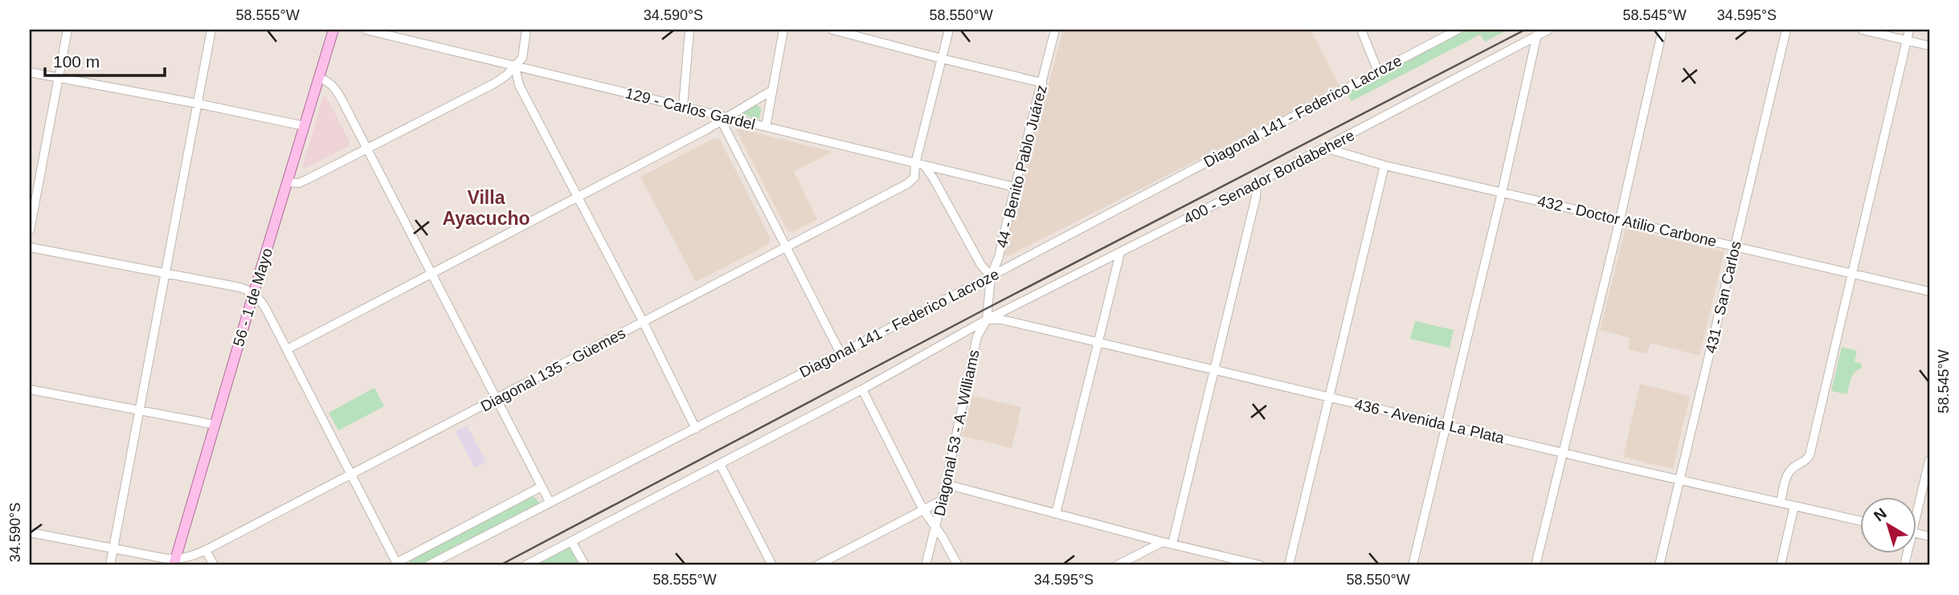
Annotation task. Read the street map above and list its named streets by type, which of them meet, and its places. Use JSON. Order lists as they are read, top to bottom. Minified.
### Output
{"streets":{"main road":["56 - 1 de Mayo"],"street":["129 - Carlos Gardel","Diagonal 141 - Federico Lacroze","44 - Benito Pablo Juárez","400 - Senador Bordabehere","432 - Doctor Atilio Carbone","431 - San Carlos","Diagonal 135 - Güemes","436 - Avenida La Plata","Diagonal 53 - A. Williams"]},"crossings":[["129 - Carlos Gardel","44 - Benito Pablo Juárez"],["129 - Carlos Gardel","Diagonal 135 - Güemes"],["Diagonal 141 - Federico Lacroze","44 - Benito Pablo Juárez"],["44 - Benito Pablo Juárez","Diagonal 53 - A. Williams"],["400 - Senador Bordabehere","432 - Doctor Atilio Carbone"],["400 - Senador Bordabehere","436 - Avenida La Plata"],["400 - Senador Bordabehere","Diagonal 53 - A. Williams"],["432 - Doctor Atilio Carbone","431 - San Carlos"],["56 - 1 de Mayo","Diagonal 135 - Güemes"],["431 - San Carlos","436 - Avenida La Plata"],["436 - Avenida La Plata","Diagonal 53 - A. Williams"]],"districts":["Villa Ayacucho"],"scale_bar":"100 m","north":"top left","coordinates":["58.555°W","34.590°S","58.550°W","58.545°W","34.595°S"]}
